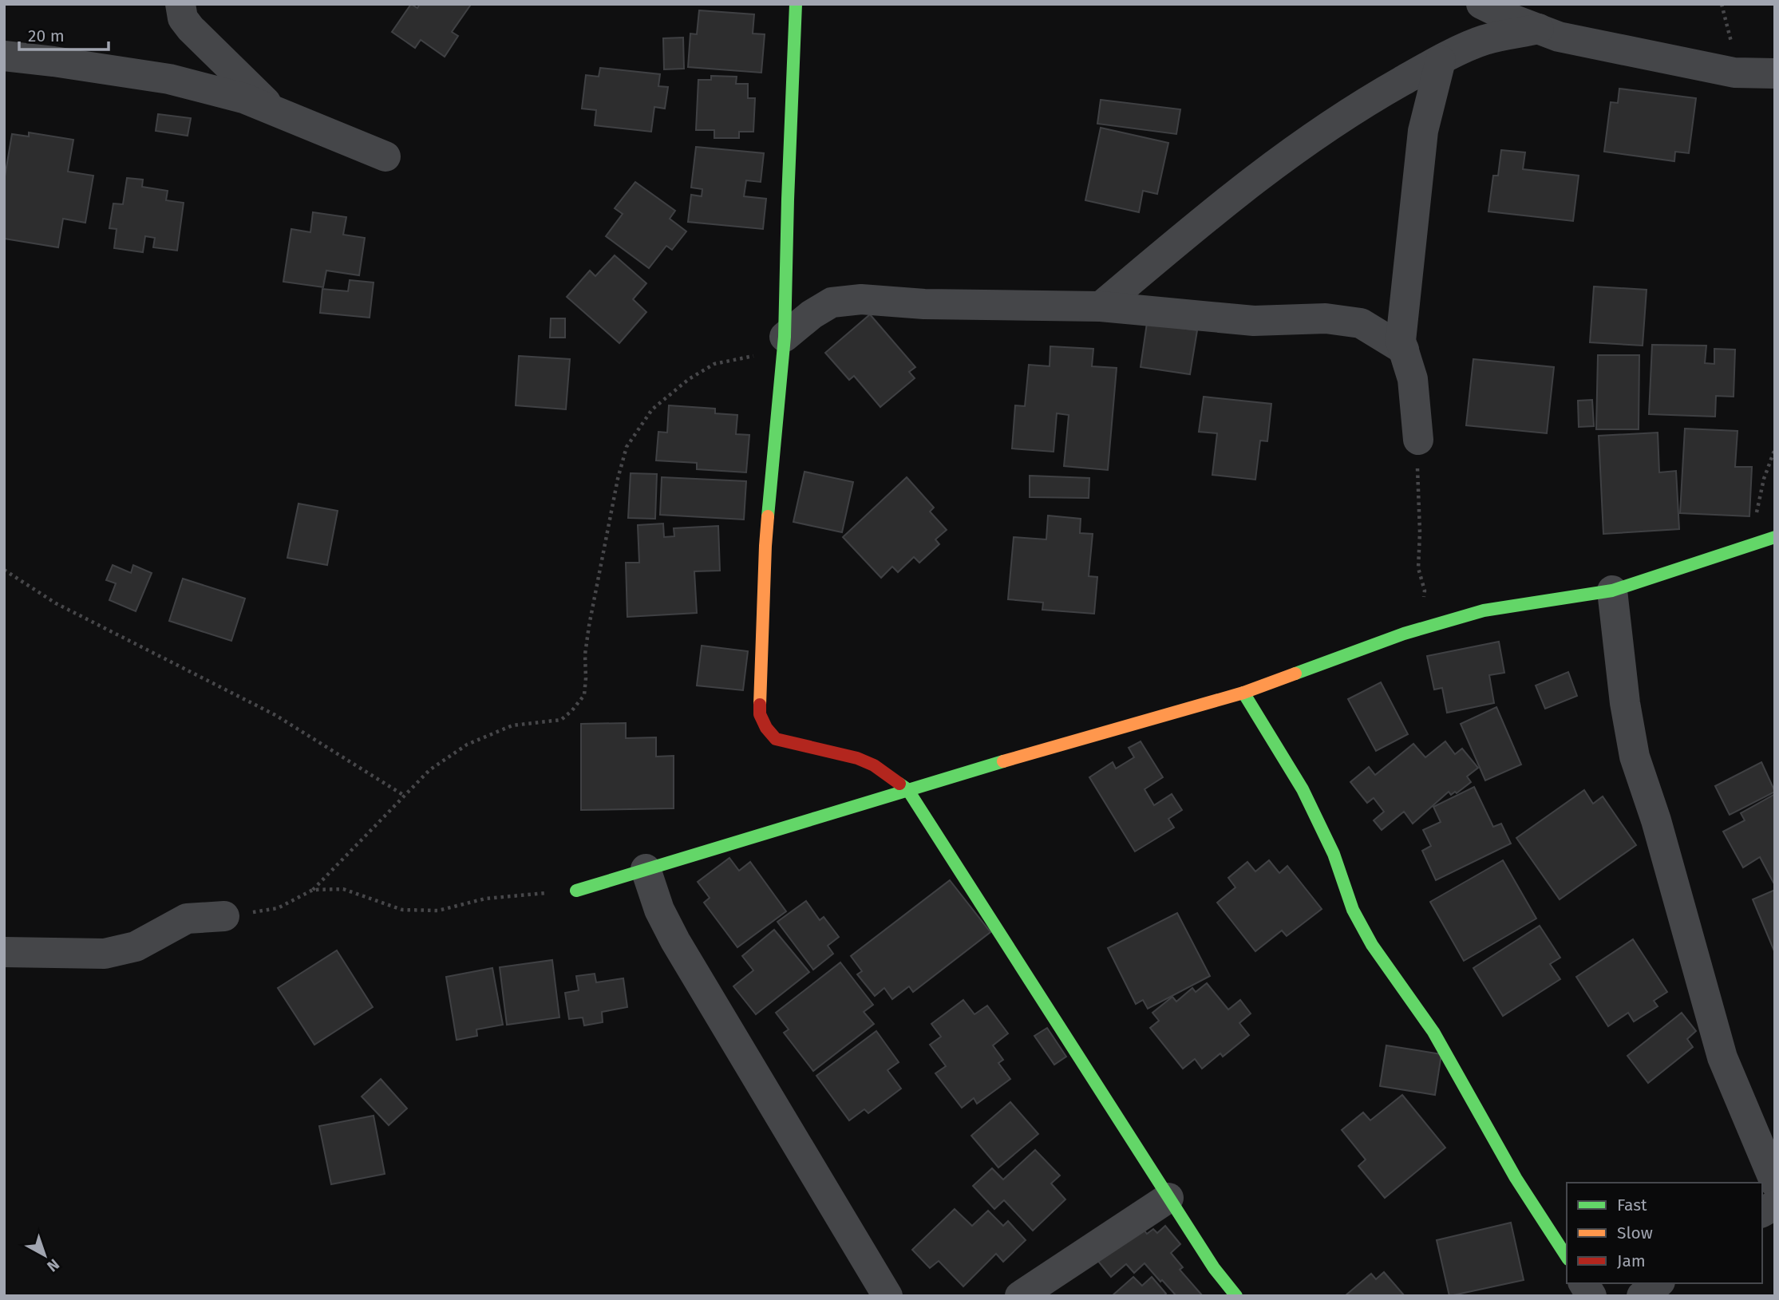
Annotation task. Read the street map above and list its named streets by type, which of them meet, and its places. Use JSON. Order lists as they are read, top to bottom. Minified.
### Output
{"legend":["Fast","Slow","Jam"],"scale_bar":"20 m","north":"bottom right"}
